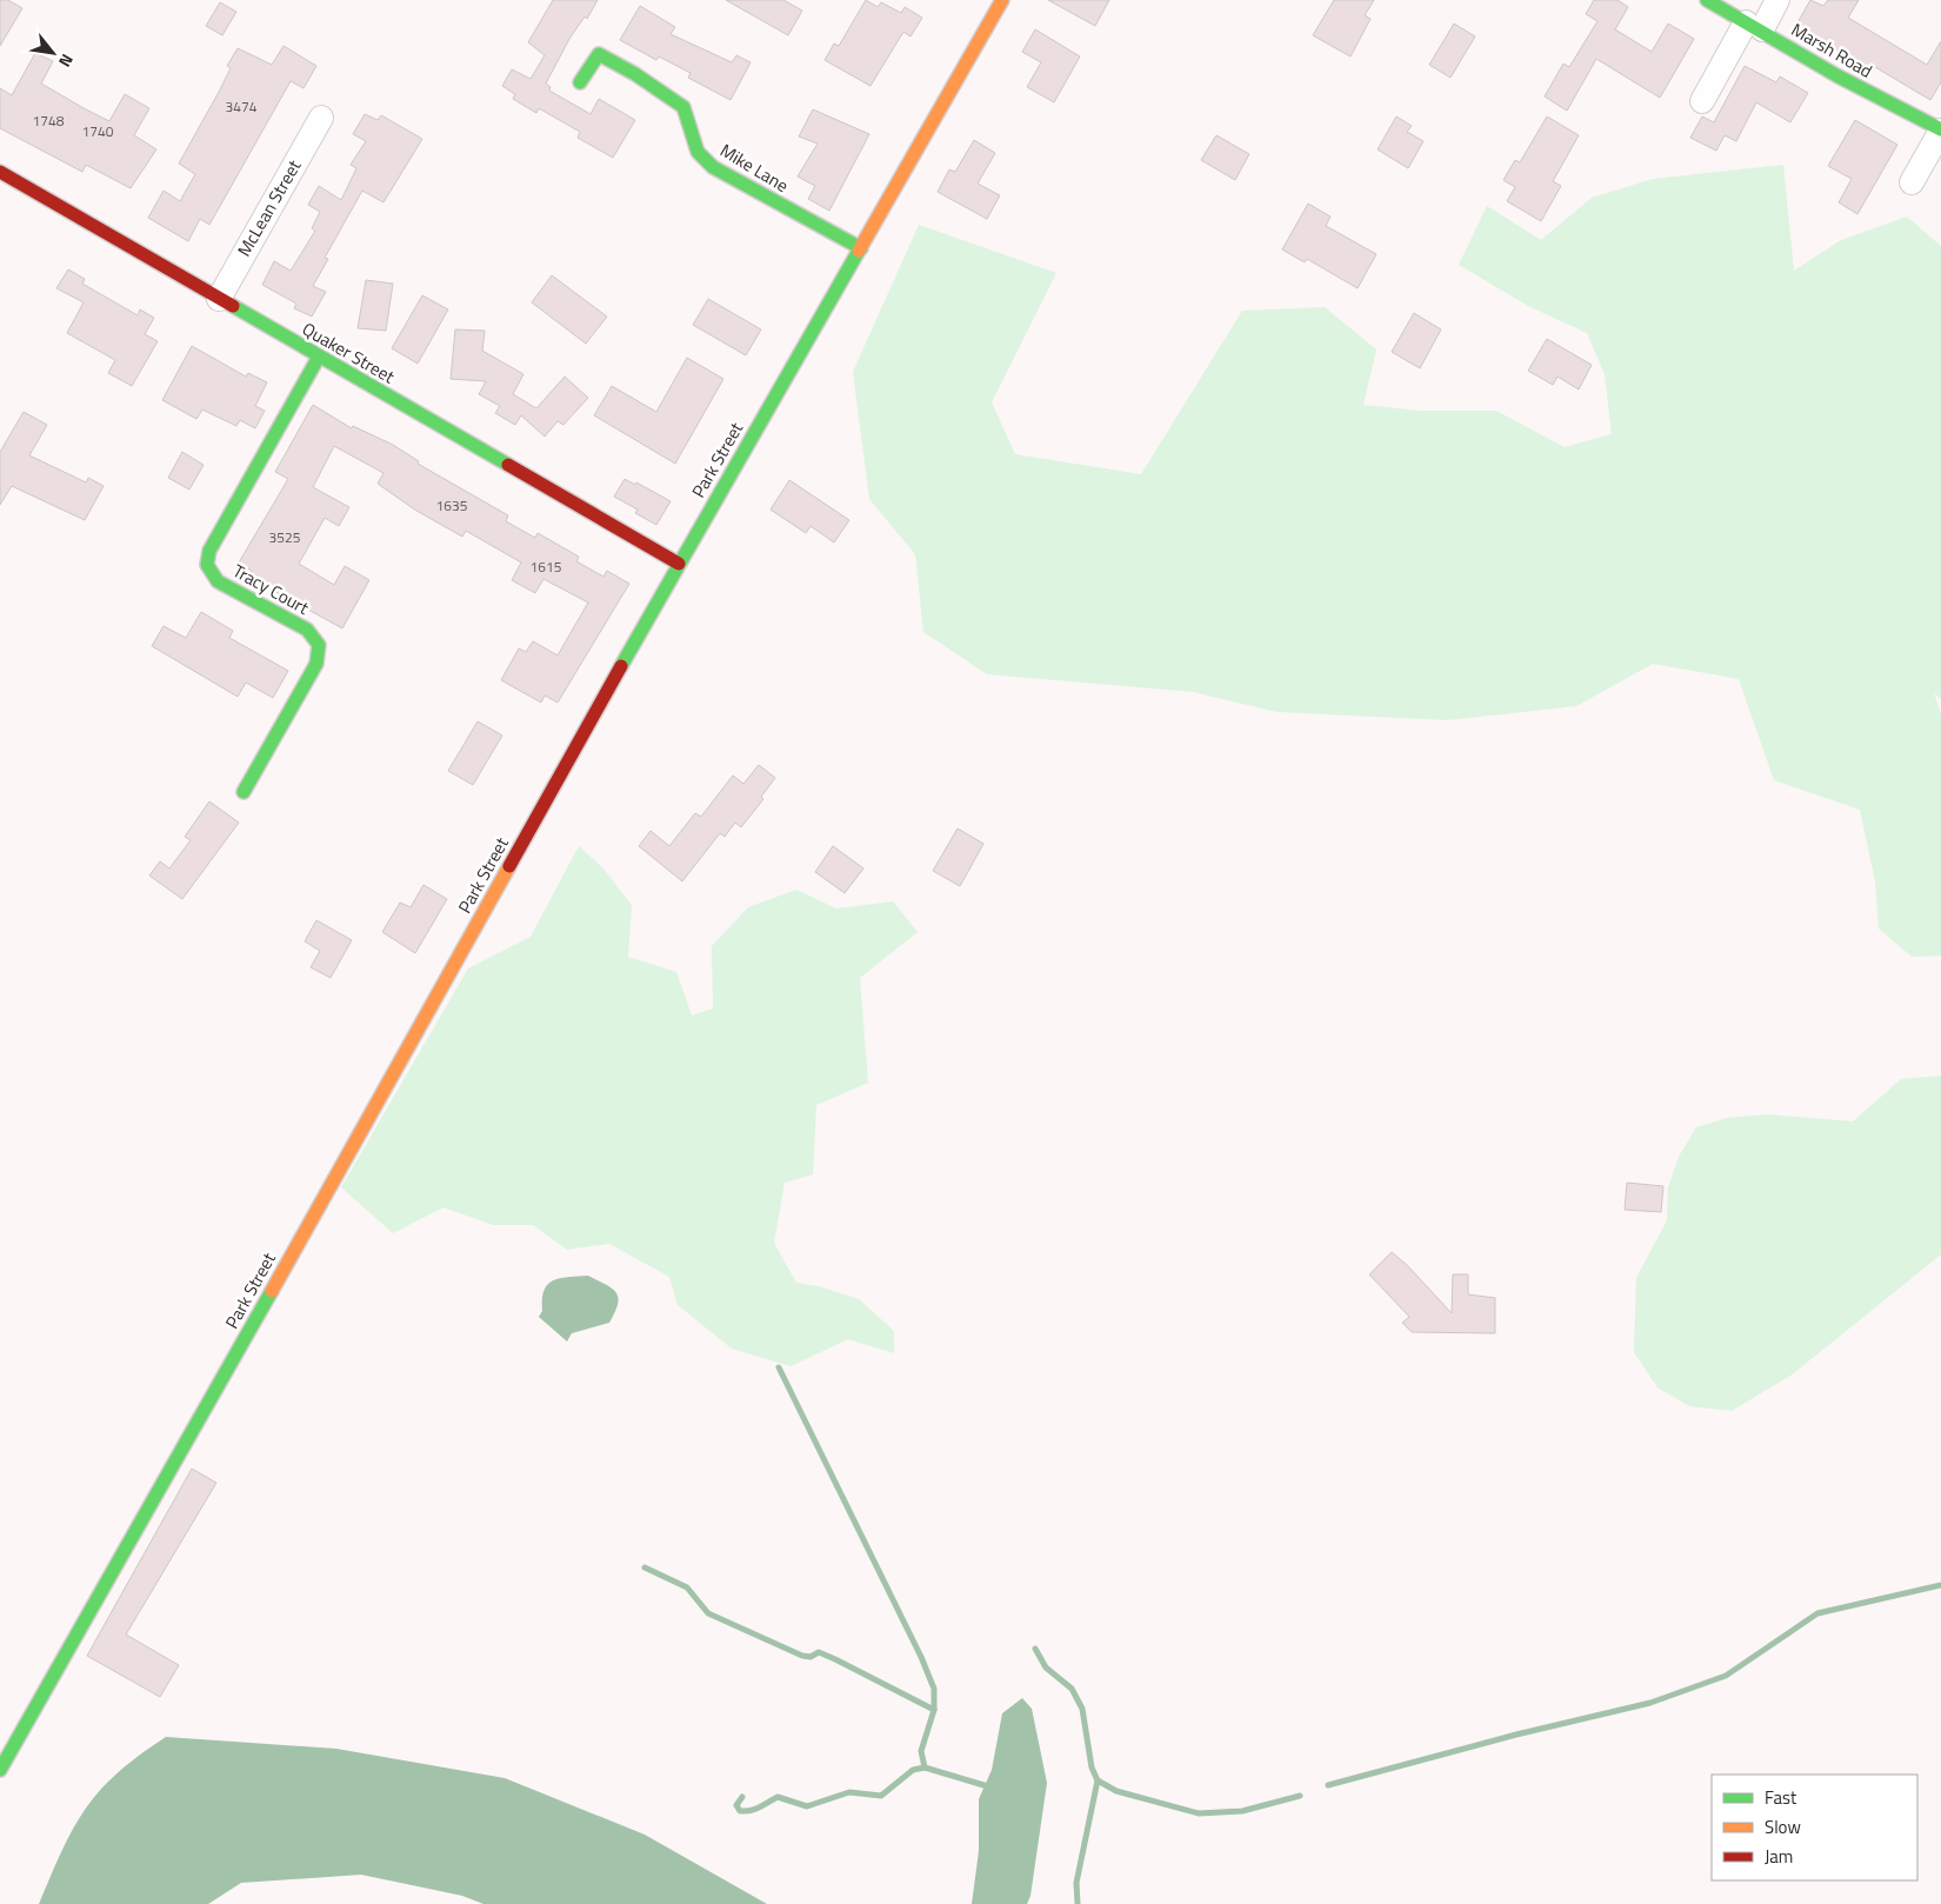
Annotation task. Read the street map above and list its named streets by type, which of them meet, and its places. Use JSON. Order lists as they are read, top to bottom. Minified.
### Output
{"streets":{"street":["Marsh Road","Mike Lane","McLean Street","Quaker Street","Park Street","Tracy Court"]},"crossings":[["Mike Lane","Park Street"],["McLean Street","Quaker Street"],["Quaker Street","Park Street"],["Quaker Street","Tracy Court"]],"house_numbers":["3474","1748","1740","1635","3525","1615"],"legend":["Fast","Slow","Jam"],"north":"bottom right"}
